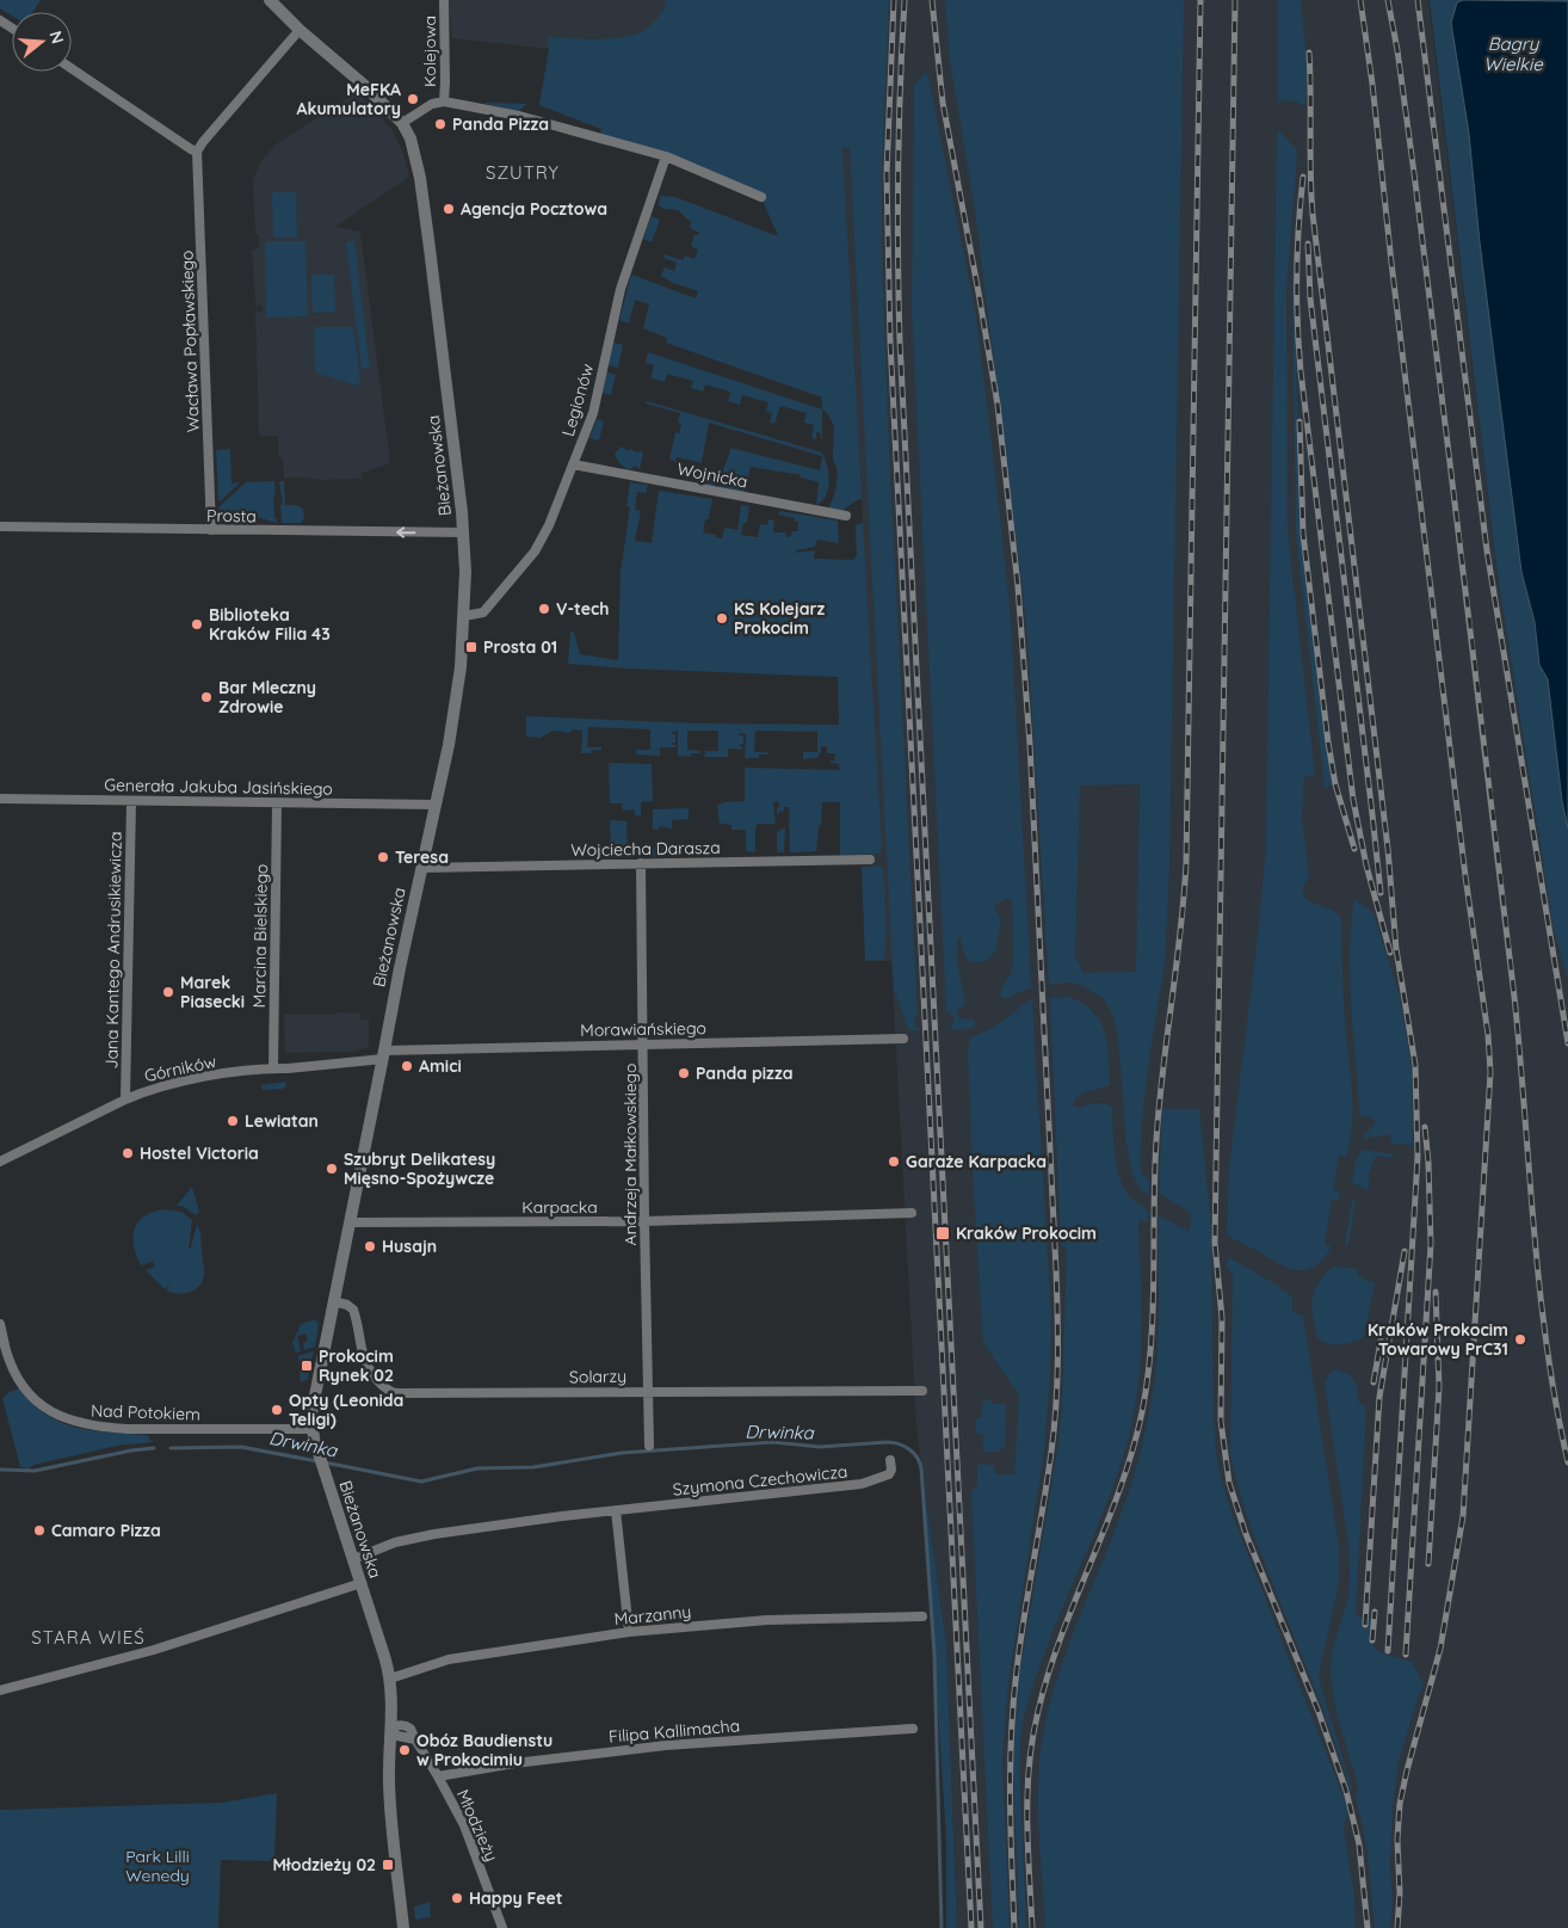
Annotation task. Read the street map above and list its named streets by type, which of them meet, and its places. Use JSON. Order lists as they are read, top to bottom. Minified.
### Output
{"streets":{"street":["Kolejowa","Wacława Popławskiego","Legionów","Bieżanowska","Wojnicka","Prosta","Generała Jakuba Jasińskiego","Wojciecha Darasza","Marcina Bielskiego","Jana Kantego Andrusikiewicza","Morawiańskiego","Górników","Andrzeja Małkowskiego","Karpacka","Solarzy","Nad Potokiem","Szymona Czechowicza","Marzanny","Filipa Kallimacha","Młodzieży"]},"crossings":[["Wacława Popławskiego","Prosta"],["Legionów","Bieżanowska"],["Legionów","Wojnicka"],["Bieżanowska","Prosta"],["Bieżanowska","Generała Jakuba Jasińskiego"],["Bieżanowska","Wojciecha Darasza"],["Bieżanowska","Morawiańskiego"],["Bieżanowska","Górników"],["Bieżanowska","Karpacka"],["Bieżanowska","Solarzy"],["Bieżanowska","Nad Potokiem"],["Bieżanowska","Szymona Czechowicza"],["Bieżanowska","Marzanny"],["Bieżanowska","Młodzieży"],["Generała Jakuba Jasińskiego","Marcina Bielskiego"],["Generała Jakuba Jasińskiego","Jana Kantego Andrusikiewicza"],["Wojciecha Darasza","Andrzeja Małkowskiego"],["Marcina Bielskiego","Górników"],["Jana Kantego Andrusikiewicza","Górników"],["Morawiańskiego","Górników"],["Morawiańskiego","Andrzeja Małkowskiego"],["Andrzeja Małkowskiego","Karpacka"],["Andrzeja Małkowskiego","Solarzy"],["Filipa Kallimacha","Młodzieży"]],"one_way":["Prosta"],"districts":["SZUTRY","STARA WIEŚ"],"water":["Bagry Wielkie","Drwinka"],"parks":["Park Lilli Wenedy"],"places":{"other":["MeFKA Akumulatory","Panda Pizza","Agencja Pocztowa","V-tech","KS Kolejarz Prokocim","Biblioteka Kraków Filia 43","Bar Mleczny Zdrowie","Teresa","Marek Piasecki","Amici","Panda pizza","Lewiatan","Hostel Victoria","Garaże Karpacka","Szubryt Delikatesy Mięsno-Spożywcze","Husajn","Kraków Prokocim Towarowy PrC31","Opty (Leonida Teligi)","Camaro Pizza","Obóz Baudienstu w Prokocimiu","Happy Feet"],"transit":["Prosta 01","Kraków Prokocim","Prokocim Rynek 02","Młodzieży 02"]},"north":"right"}
